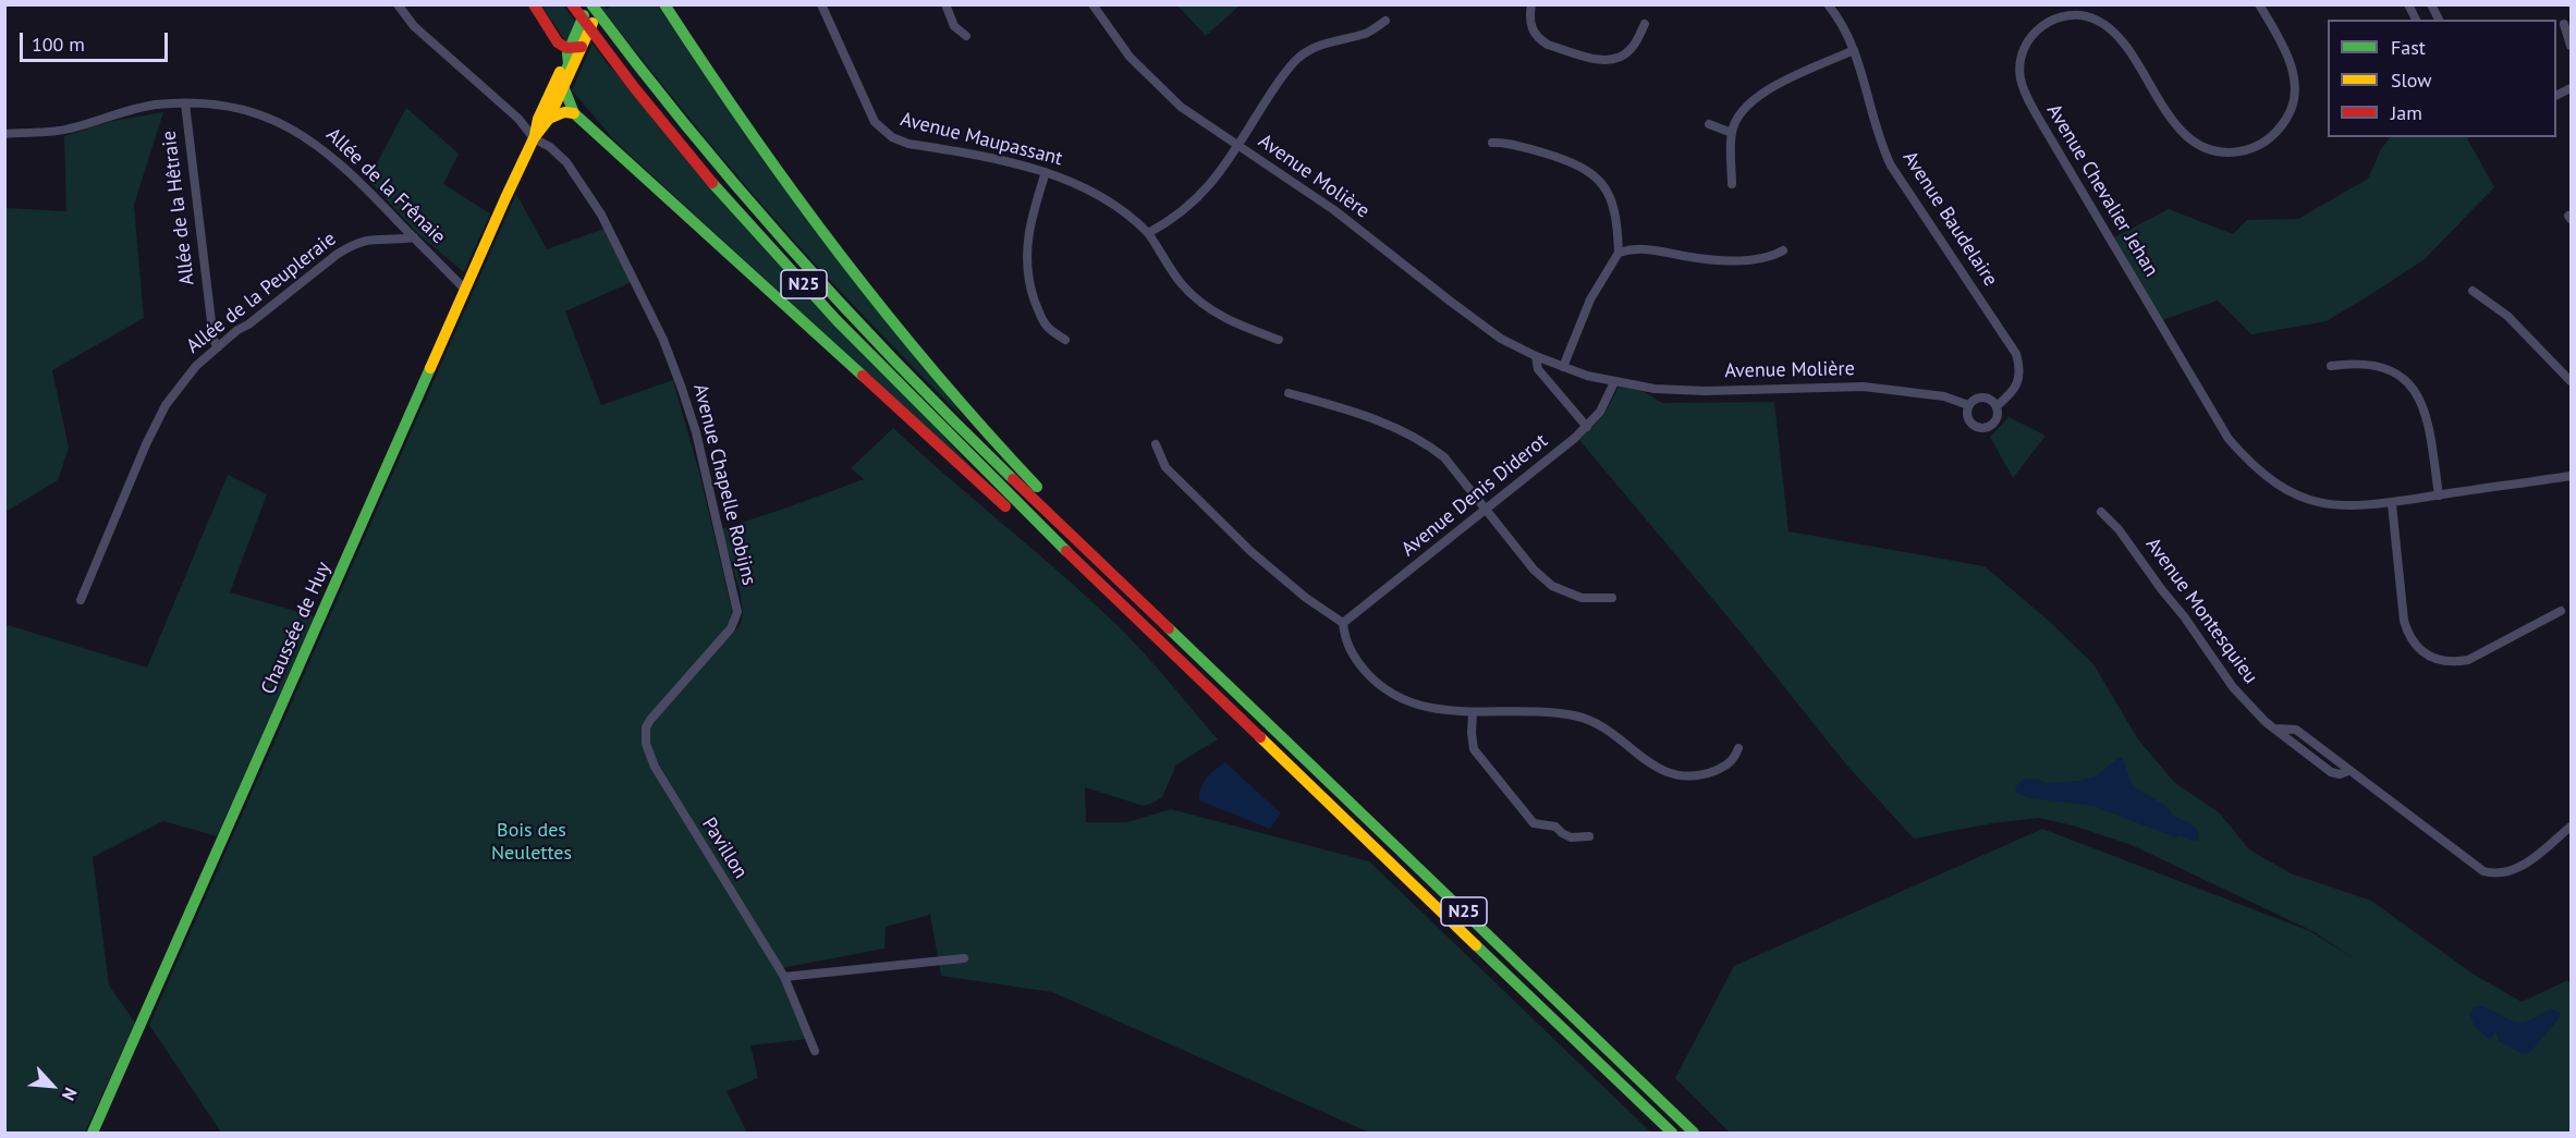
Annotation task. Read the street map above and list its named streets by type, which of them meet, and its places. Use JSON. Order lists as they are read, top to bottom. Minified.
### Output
{"streets":{"main road":["N25","Chaussée de Huy"],"street":["Avenue Maupassant","Avenue Molière","Allée de la Frênaie","Avenue Chevalier Jehan","Allée de la Hêtraie","Avenue Baudelaire","Allée de la Peupleraie","Avenue Chapelle Robijns","Avenue Denis Diderot","Avenue Montesquieu","Pavillon"]},"crossings":[["Avenue Molière","Avenue Baudelaire"],["Avenue Molière","Avenue Denis Diderot"],["Allée de la Frênaie","Allée de la Hêtraie"],["Allée de la Frênaie","Allée de la Peupleraie"],["Allée de la Frênaie","Chaussée de Huy"],["Allée de la Hêtraie","Allée de la Peupleraie"],["N25","Chaussée de Huy"],["Avenue Chapelle Robijns","Chaussée de Huy"],["Avenue Chapelle Robijns","Pavillon"]],"parks":["Bois des Neulettes"],"legend":["Fast","Slow","Jam"],"scale_bar":"100 m","north":"bottom right"}
